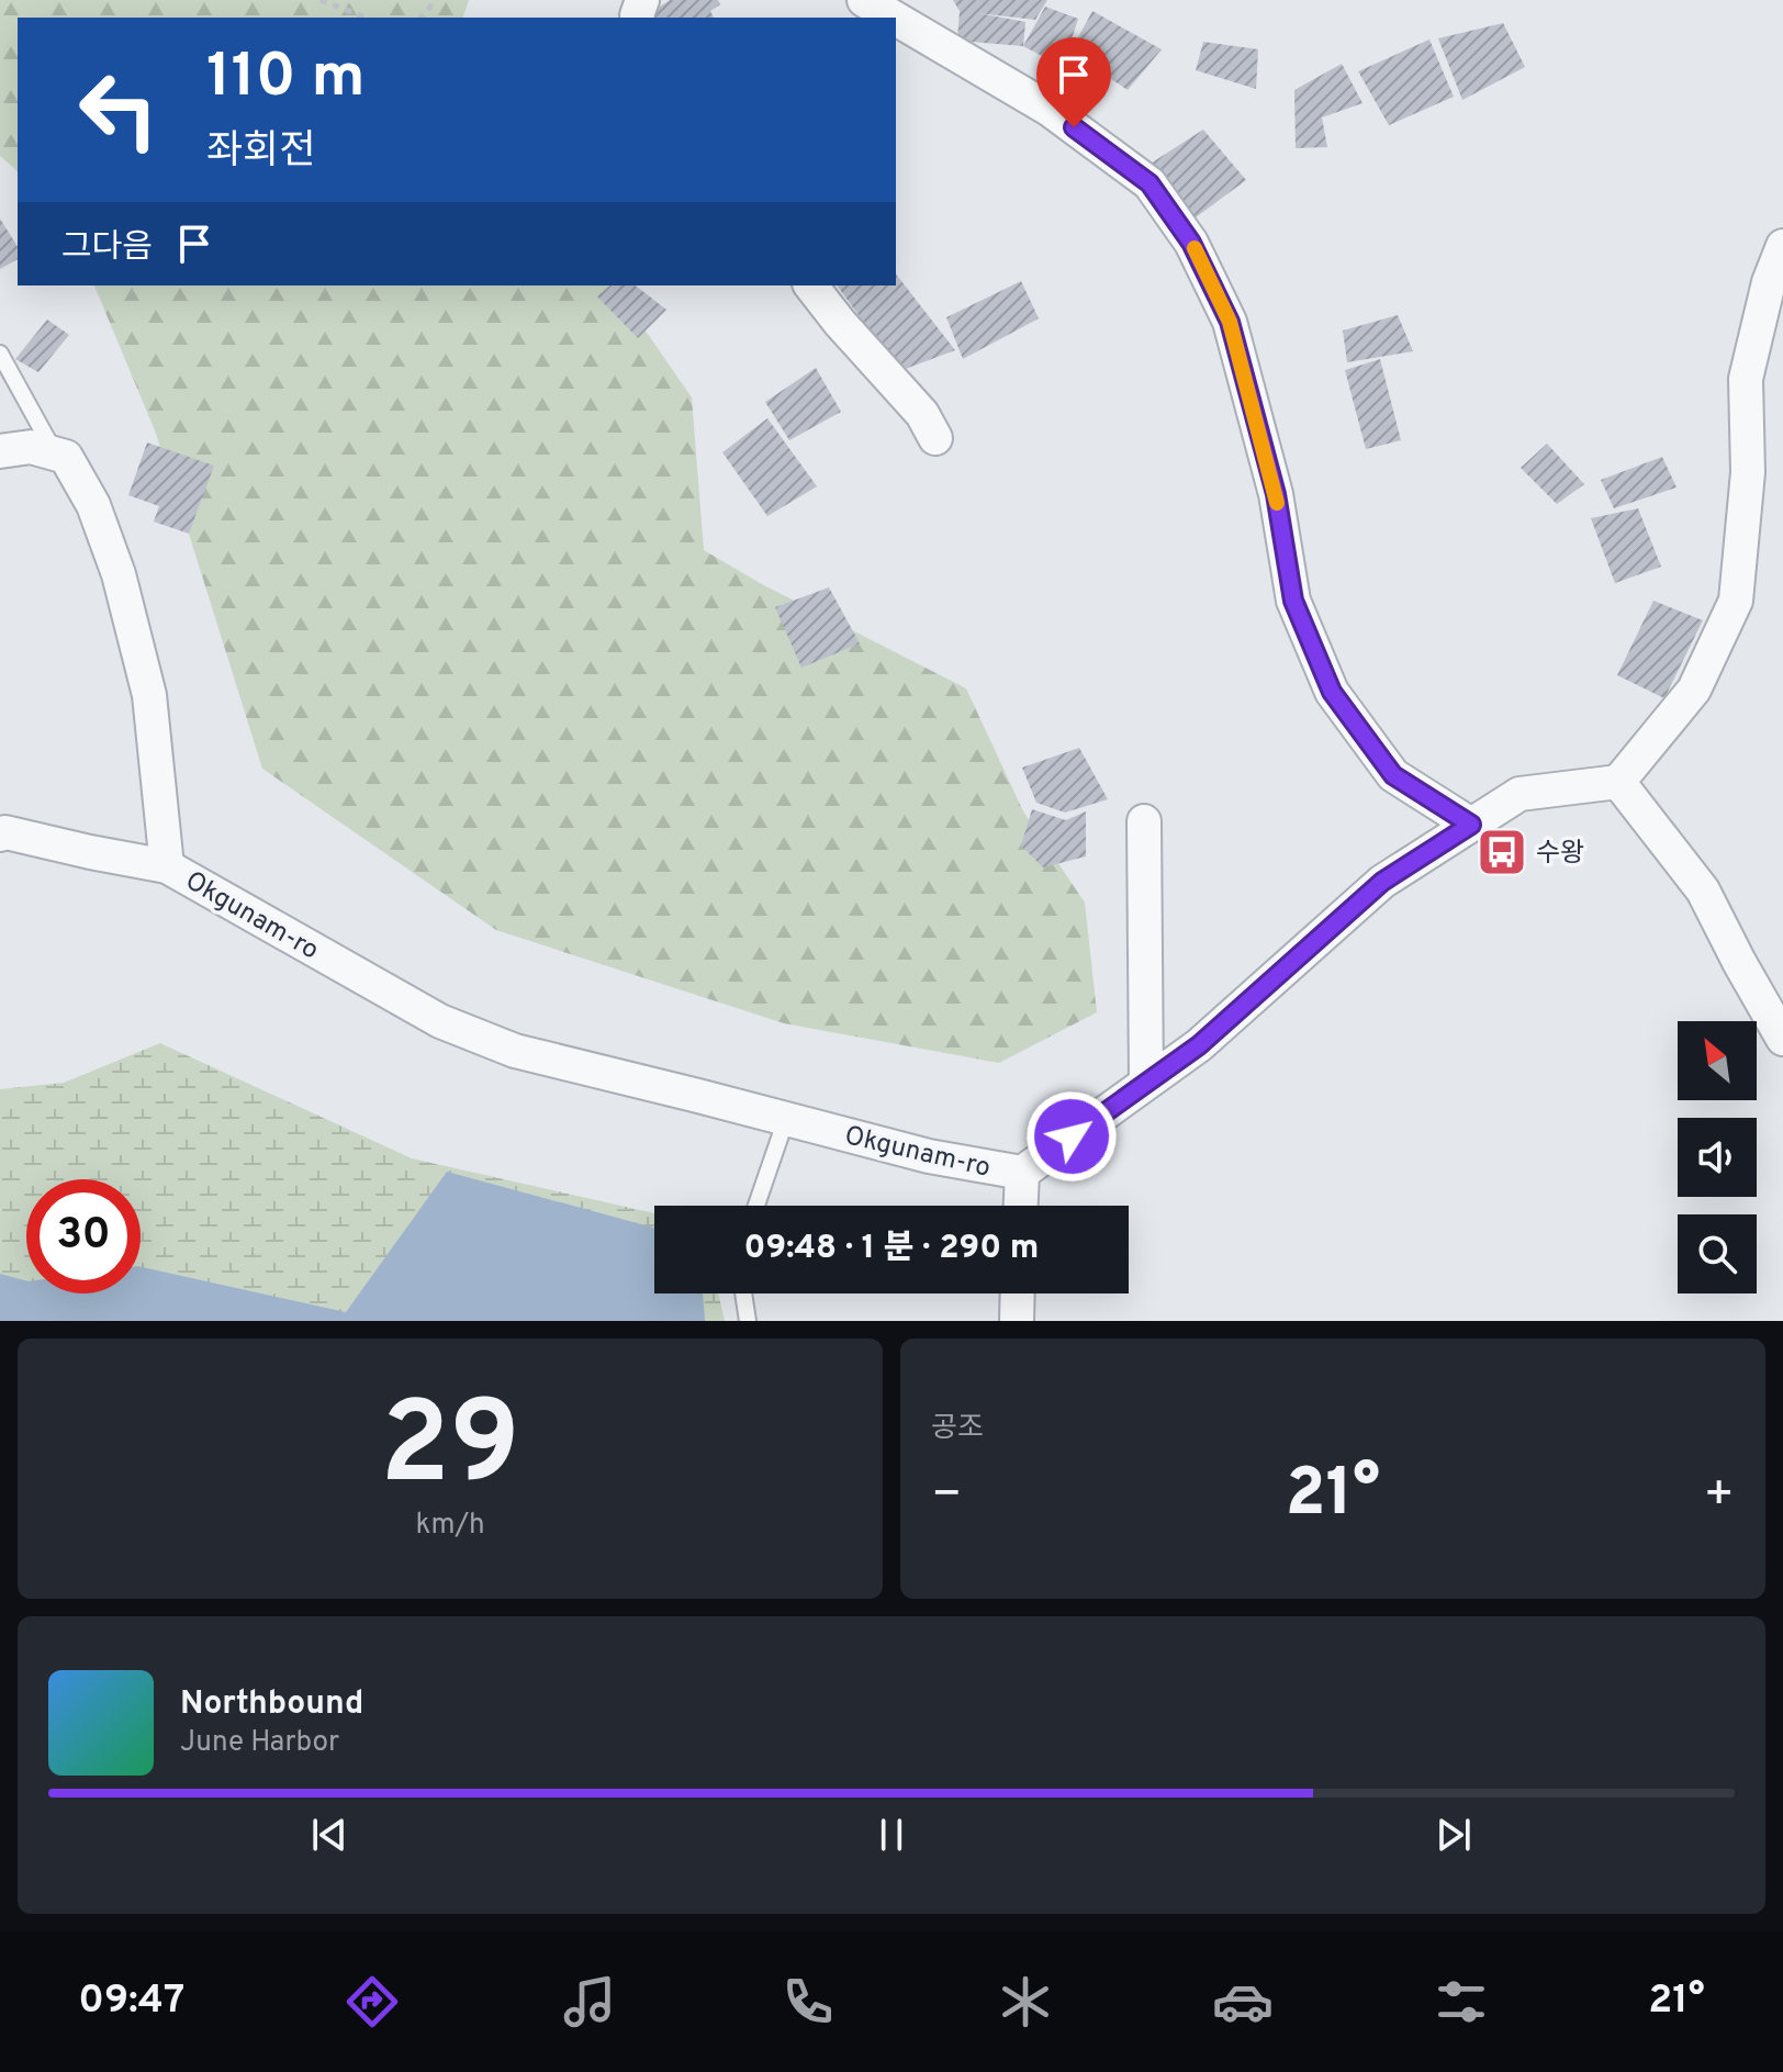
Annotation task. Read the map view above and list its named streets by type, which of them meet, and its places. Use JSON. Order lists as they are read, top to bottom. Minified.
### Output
{"streets":{"street":["Okgunam-ro"]},"places":{"bus stop":["수왕"]},"north":"top left","page":{"turn":["110 m","좌회전"],"then":"그다음","limit":"30","trip":"09:48 · 1 분 · 290 m","tile":[["29","km/h"],"공조"],"heat":["−","21°","+"],"song":["Northbound","June Harbor"],"tabs":["09:47","21°"]}}
